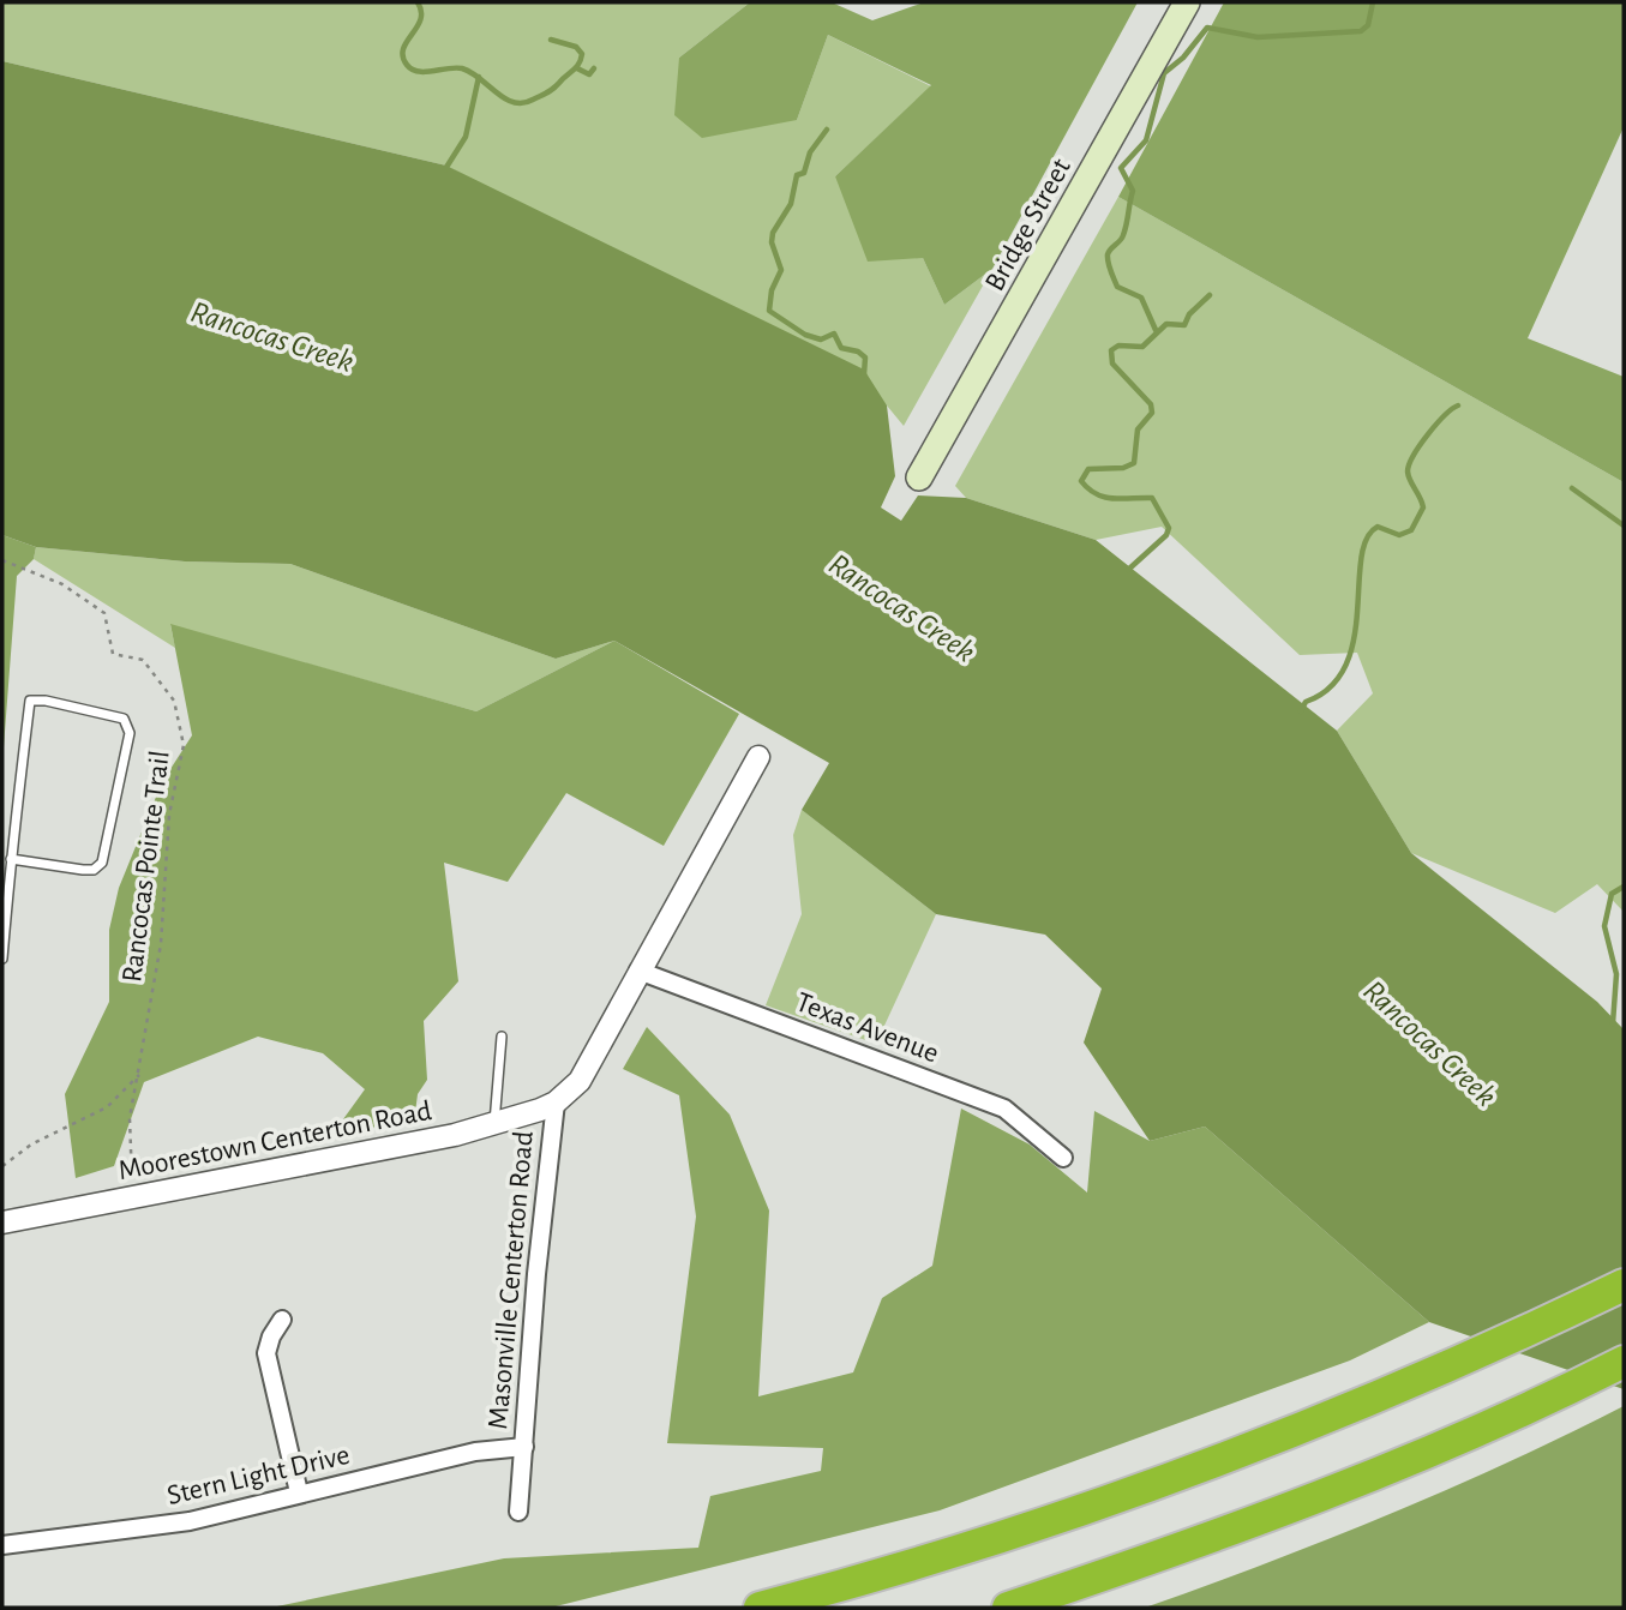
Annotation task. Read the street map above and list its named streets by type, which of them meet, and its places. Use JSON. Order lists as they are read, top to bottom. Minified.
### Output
{"streets":{"main road":["Bridge Street"],"street":["Texas Avenue","Moorestown Centerton Road","Masonville Centerton Road","Stern Light Drive"],"path":["Rancocas Pointe Trail"]},"crossings":[["Rancocas Pointe Trail","Moorestown Centerton Road"],["Texas Avenue","Masonville Centerton Road"],["Moorestown Centerton Road","Masonville Centerton Road"],["Masonville Centerton Road","Stern Light Drive"]],"water":["Rancocas Creek"]}
